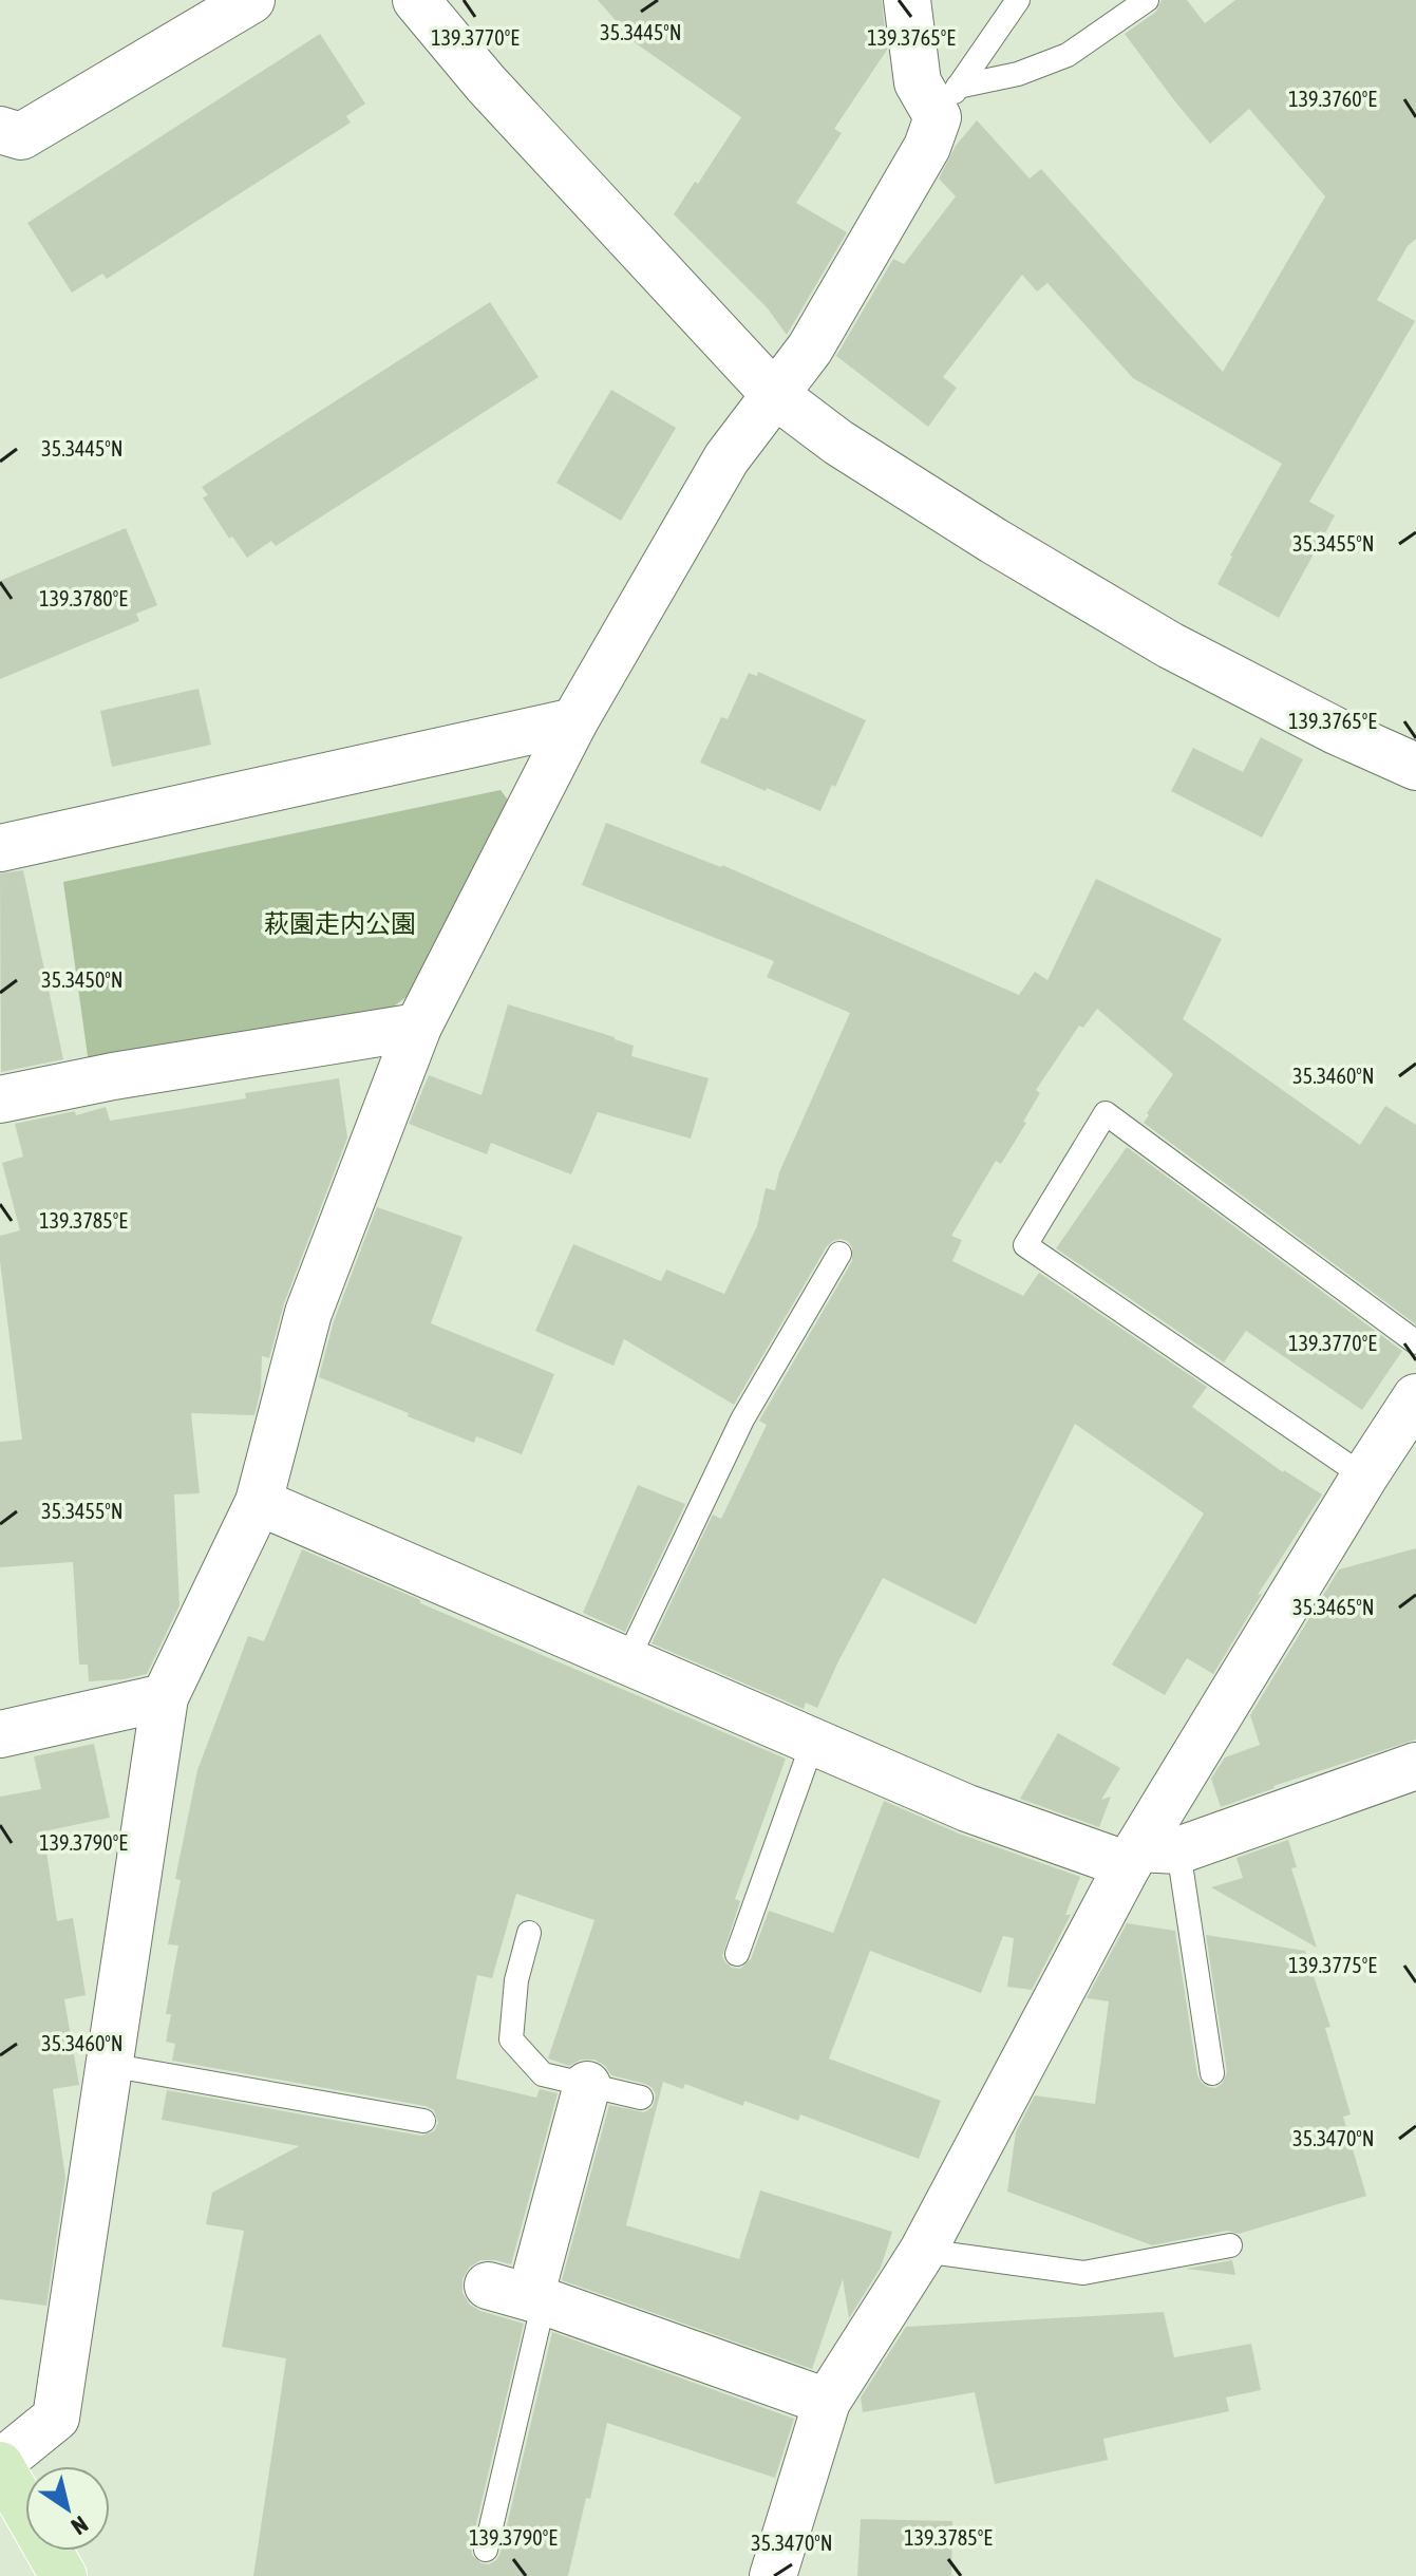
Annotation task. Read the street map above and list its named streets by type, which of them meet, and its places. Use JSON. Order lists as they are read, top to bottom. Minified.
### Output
{"parks":["萩園走内公園"],"north":"bottom right","coordinates":["35.3445°N","139.3770°E","139.3765°E","139.3760°E","35.3455°N","139.3780°E","35.3450°N","35.3460°N","139.3785°E","35.3465°N","139.3790°E","139.3775°E","35.3470°N"]}
